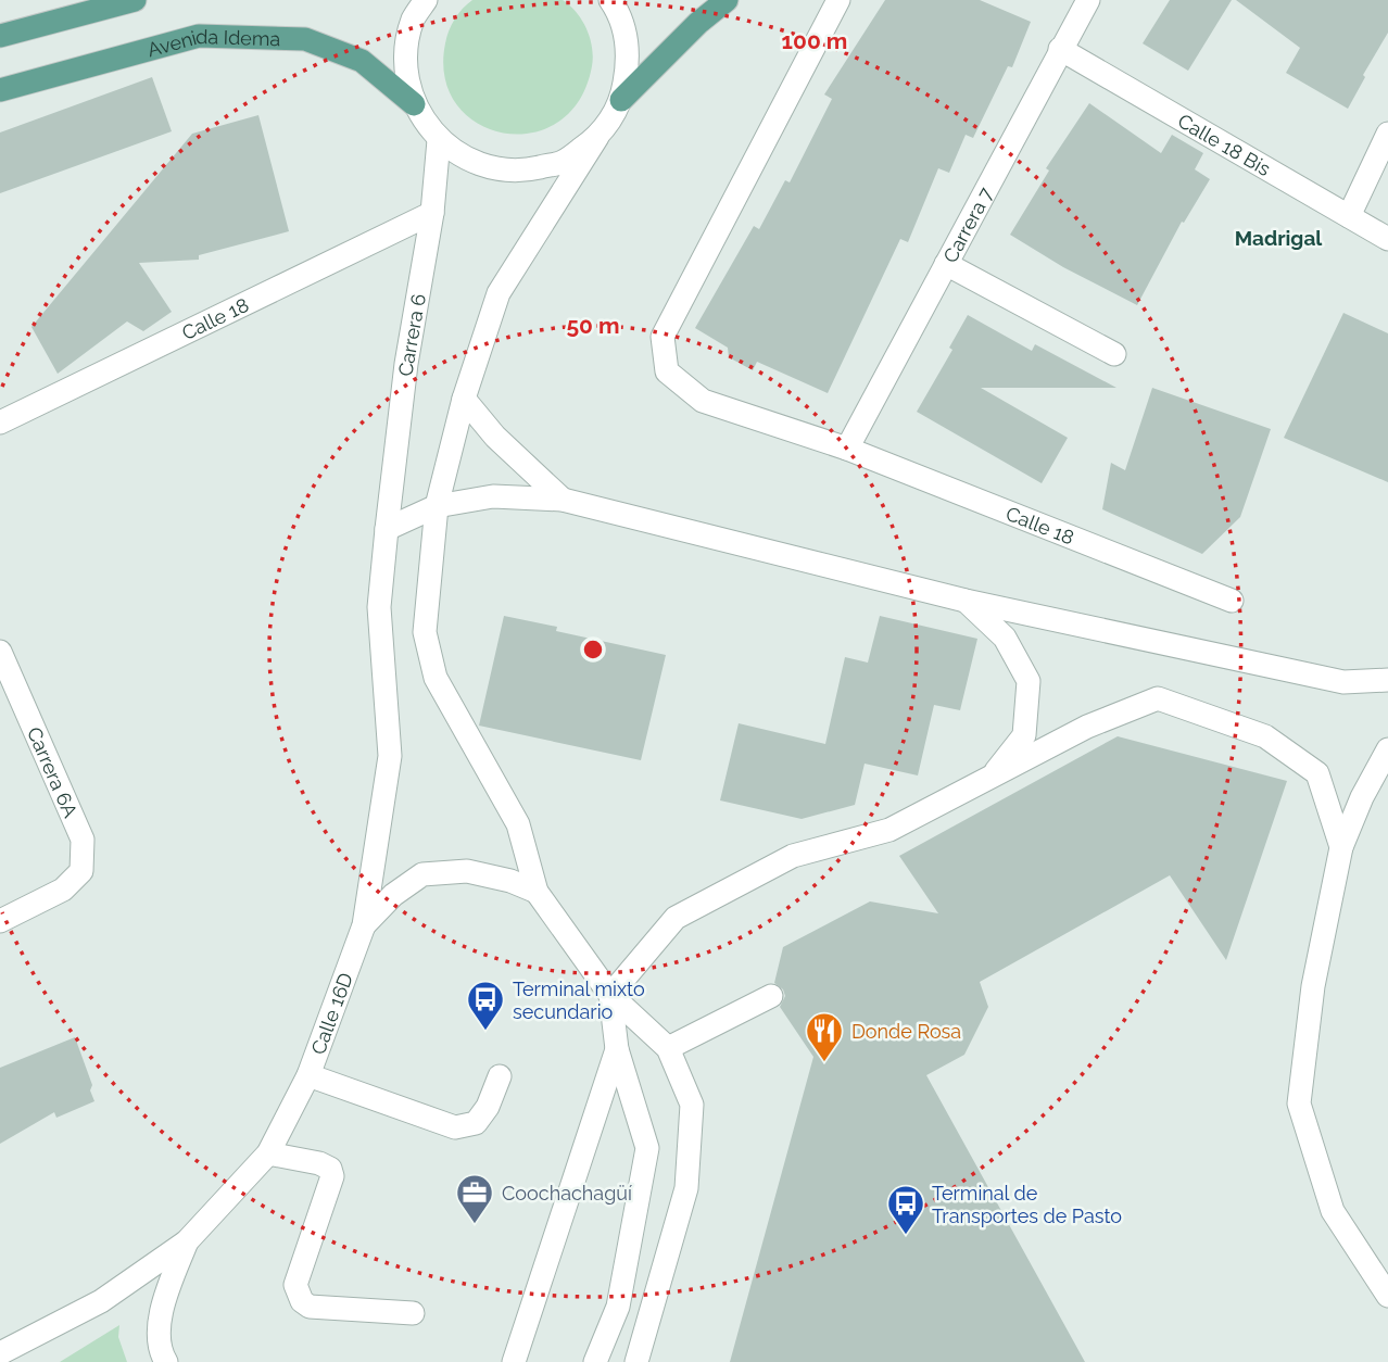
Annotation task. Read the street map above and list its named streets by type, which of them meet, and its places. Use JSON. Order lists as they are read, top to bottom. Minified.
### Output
{"streets":{"main road":["Avenida Idema"],"street":["Calle 18 Bis","Carrera 7","Calle 18","Carrera 6","Carrera 6A","Calle 16D"]},"crossings":[["Calle 18 Bis","Carrera 7"],["Carrera 7","Calle 18"],["Calle 18","Carrera 6"],["Carrera 6","Calle 16D"]],"districts":["Madrigal"],"places":{"bus stop":["Terminal mixto secundario","Terminal de Transportes de Pasto"],"restaurant":["Donde Rosa"],"office":["Coochachagüí"]},"rings":["100 m","50 m"]}
